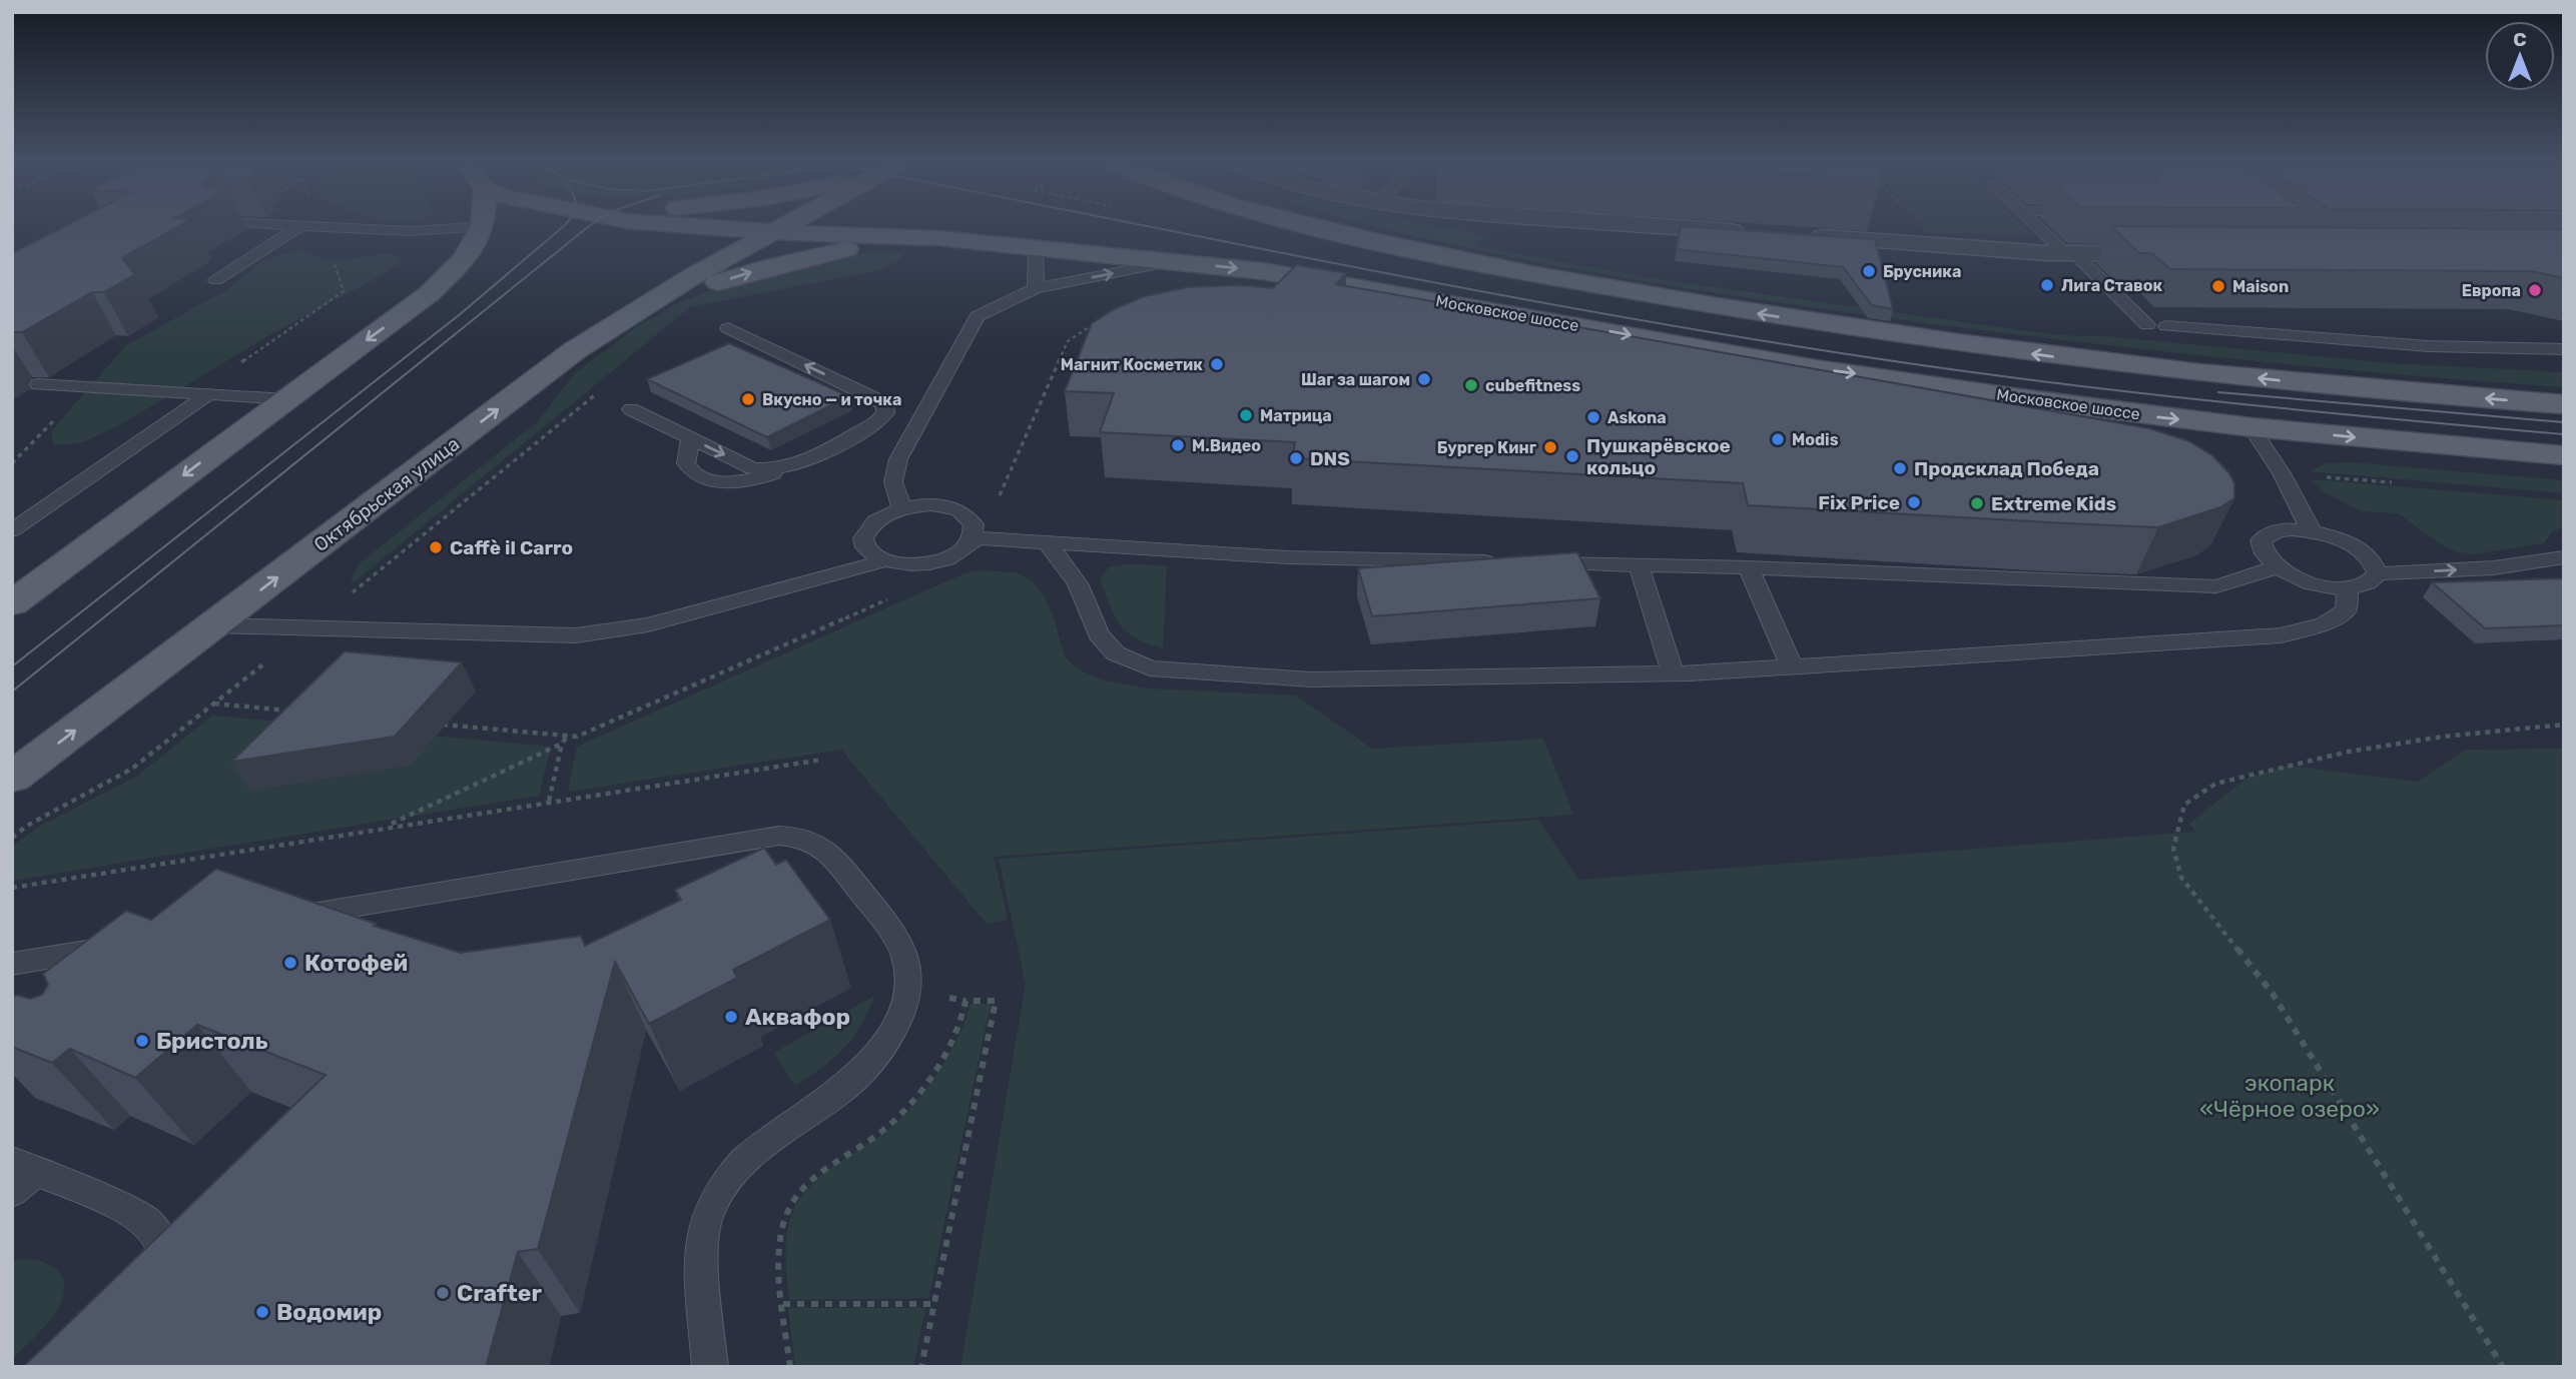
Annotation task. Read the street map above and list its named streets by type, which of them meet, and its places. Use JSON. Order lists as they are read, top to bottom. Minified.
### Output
{"streets":{"main road":["Московское шоссе","Октябрьская улица"]},"crossings":[["Московское шоссе","Октябрьская улица"]],"parks":["экопарк «Чёрное озеро»"],"places":["Брусника","Лига Ставок","Maison","Европа","Магнит Косметик","Шаг за шагом","cubefitness","Вкусно — и точка","Матрица","Askona","Modis","М.Видео","Бургер Кинг","Пушкарёвское кольцо","DNS","Продсклад Победа","Fix Price","Extreme Kids","Caffè il Carro","Котофей","Аквафор","Бристоль","Crafter","Водомир"],"north":"top"}
